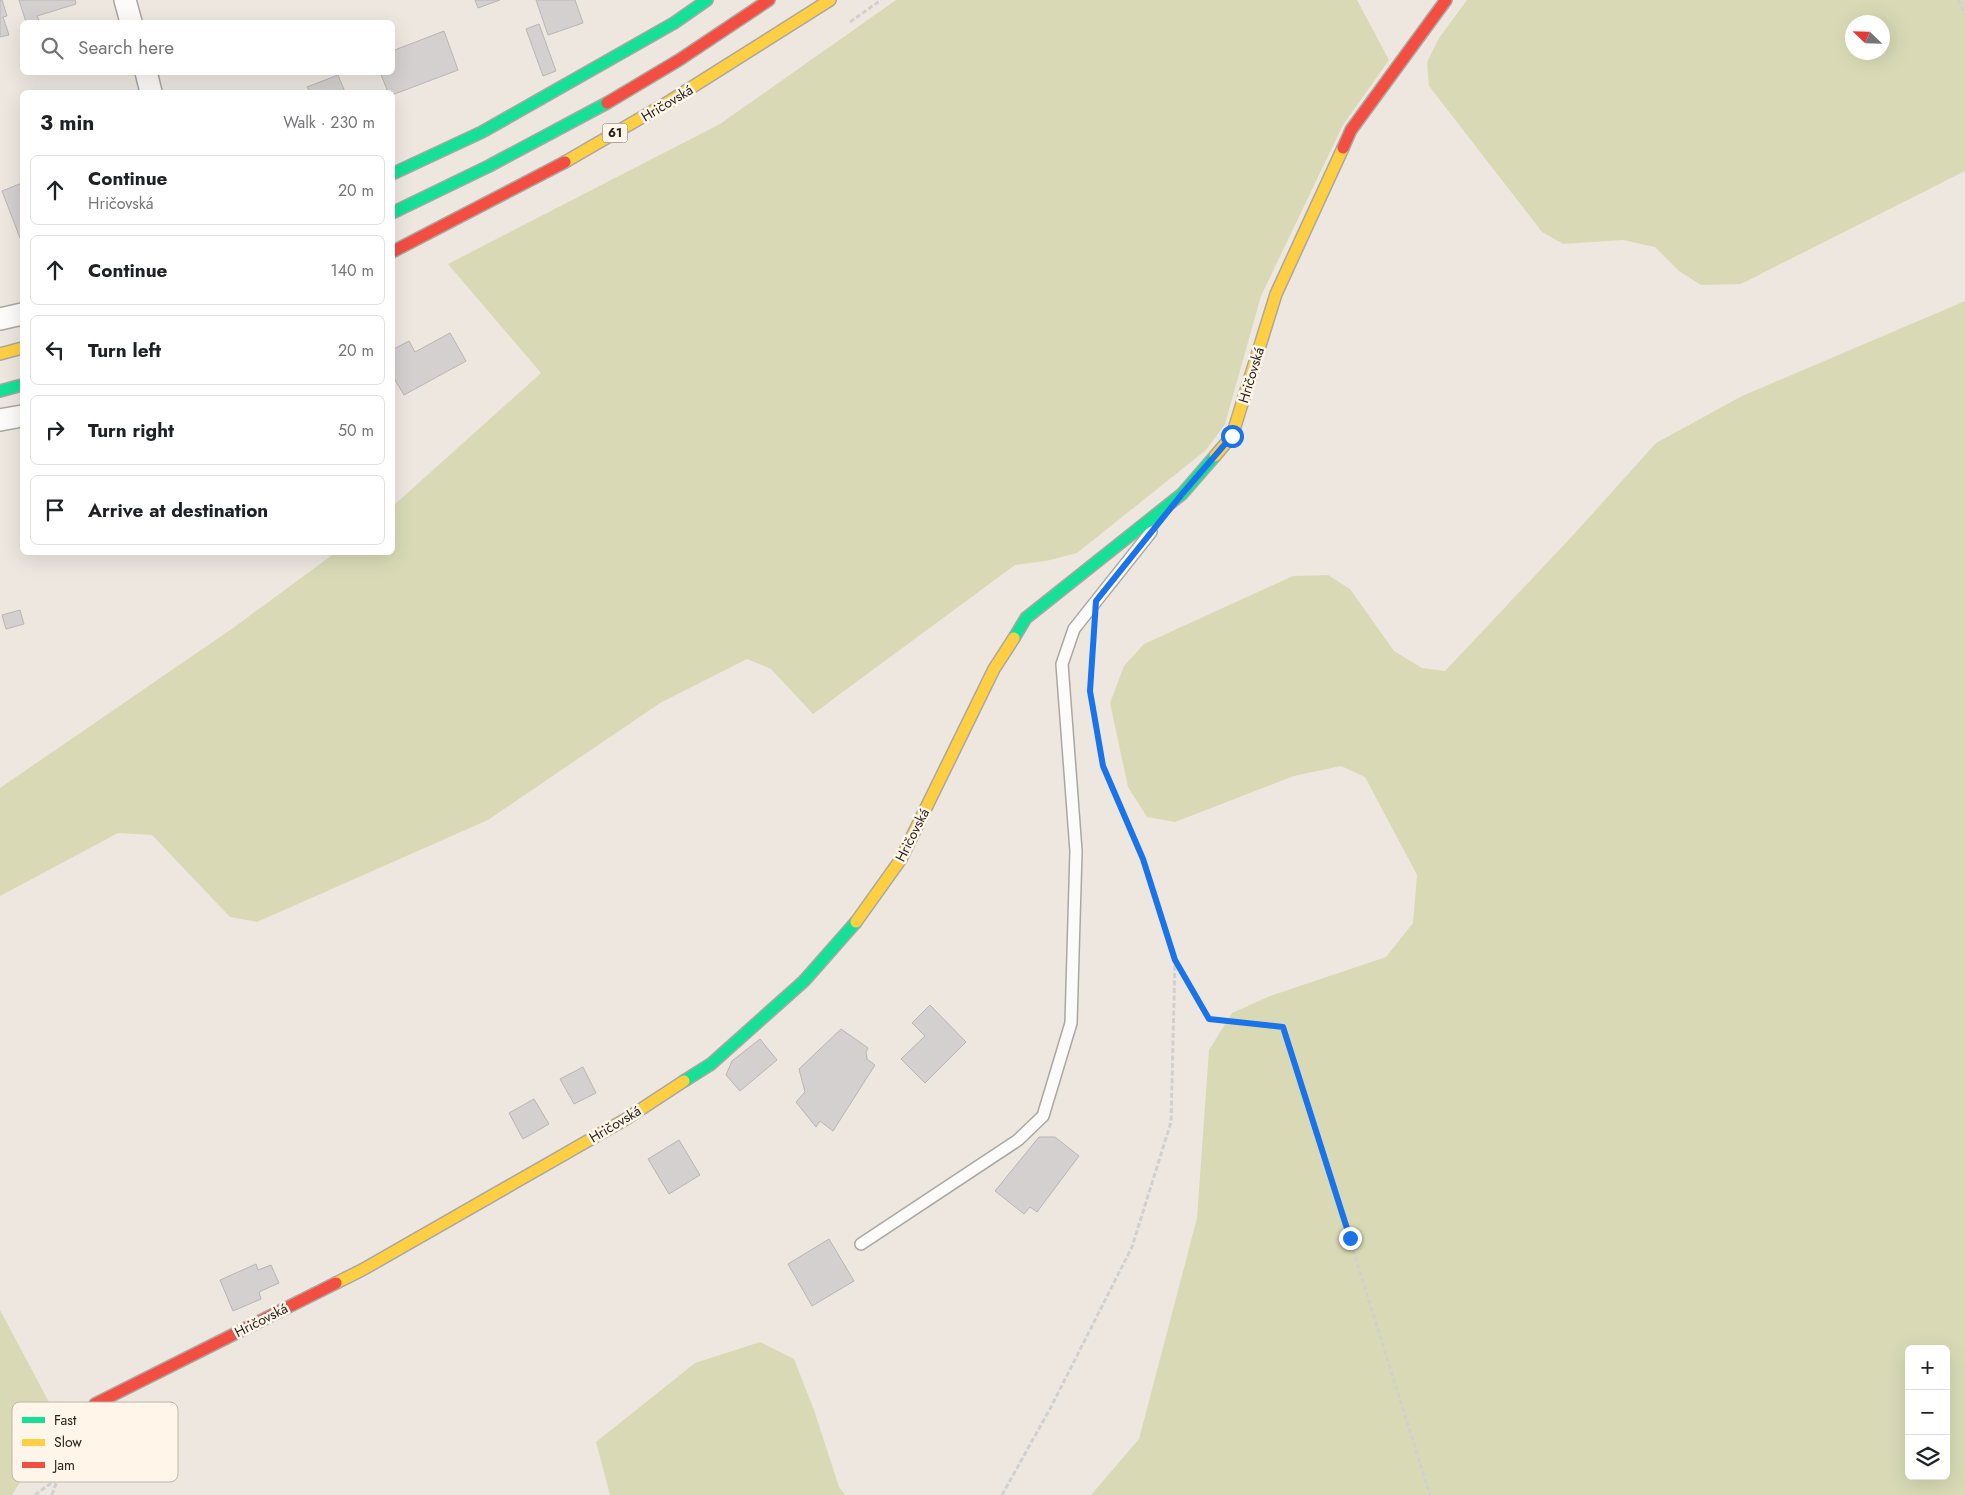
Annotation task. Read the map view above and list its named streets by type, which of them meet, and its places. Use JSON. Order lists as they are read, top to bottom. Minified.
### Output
{"streets":{"street":["Hričovská","61"]},"legend":["Fast","Slow","Jam"],"north":"top left","page":{"search":"Search here","heading":["3 min","Walk · 230 m"],"list":[["Continue","Hričovská","20 m"],["Continue","140 m"],["Turn left","20 m"],["Turn right","50 m"],"Arrive at destination"],"map_buttons":["+","−"]}}
